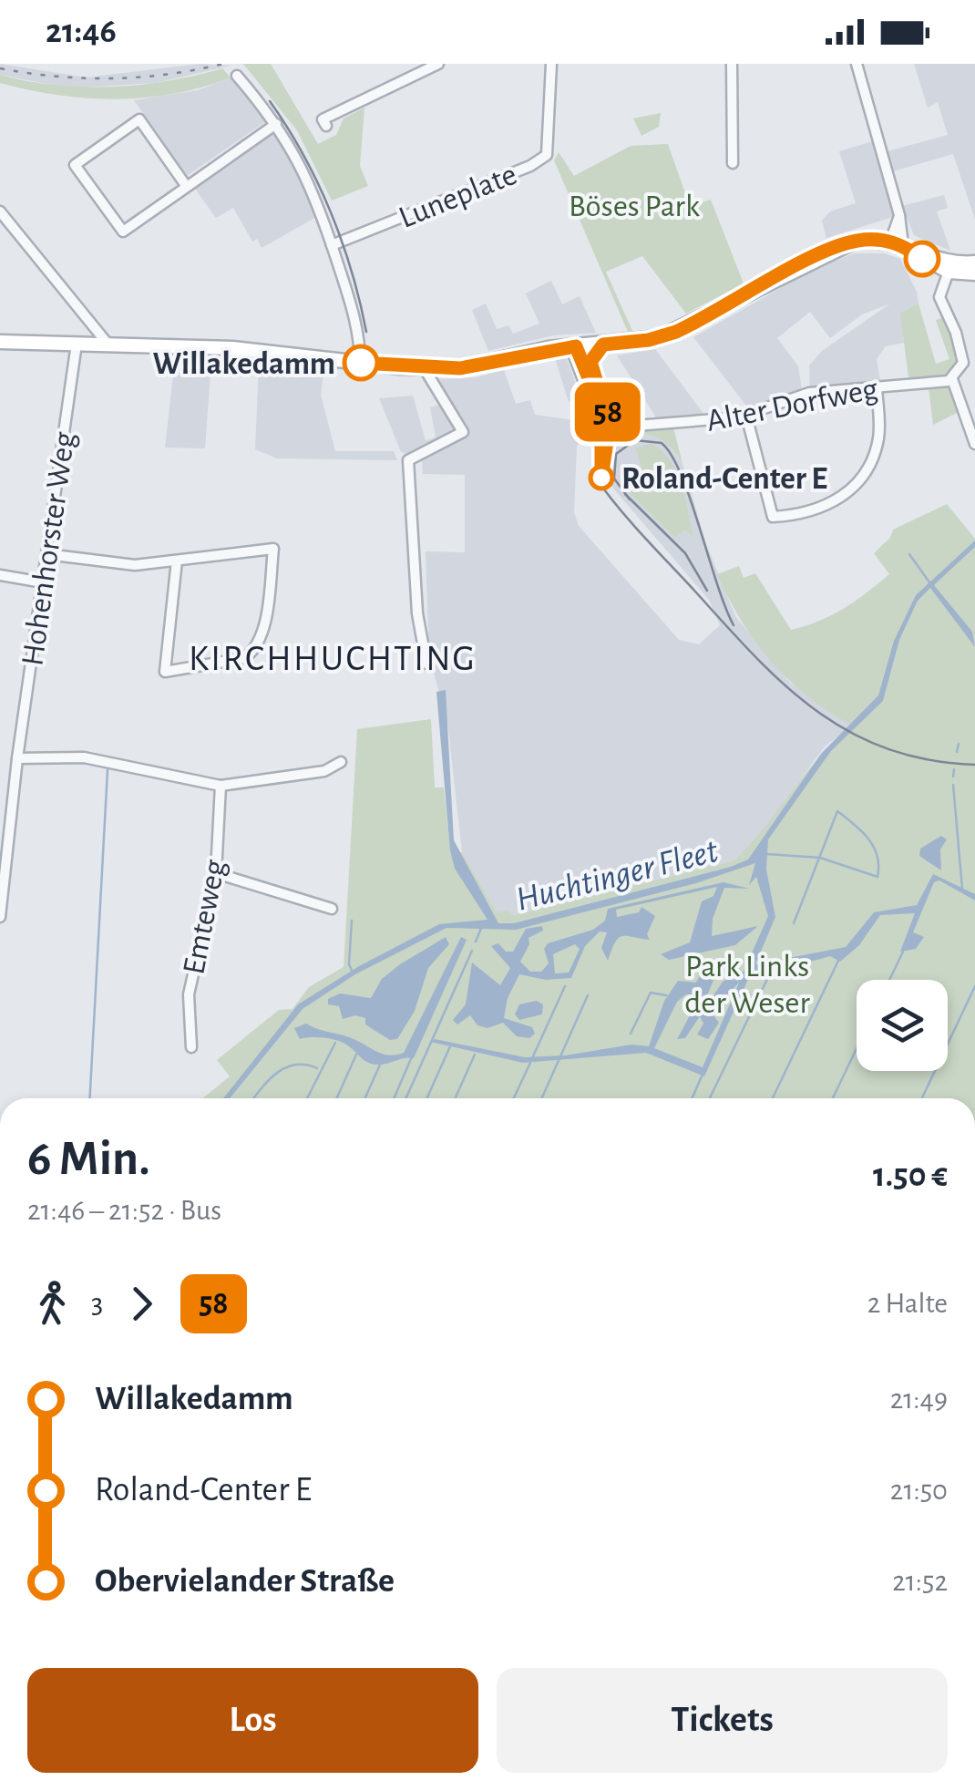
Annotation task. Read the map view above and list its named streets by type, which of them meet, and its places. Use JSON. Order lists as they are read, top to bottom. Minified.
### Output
{"streets":{"street":["Luneplate","Alter Dorfweg","Hohenhorster Weg","Emteweg"]},"districts":["KIRCHHUCHTING"],"water":["Huchtinger Fleet"],"parks":["Böses Park","Park Links der Weser"],"places":["Willakedamm","Roland-Center E"],"lines":["bus line 58"],"page":{"status":"21:46","on_map":"58","heading":["6 Min.","21:46 – 21:52 · Bus","1.50 €"],"legs":["3","58","2 Halte"],"list":[{"name":"Willakedamm","value":"21:49"},{"name":"Roland-Center E","value":"21:50"},{"name":"Obervielander Straße","value":"21:52"}],"buttons":["Los","Tickets"]}}
